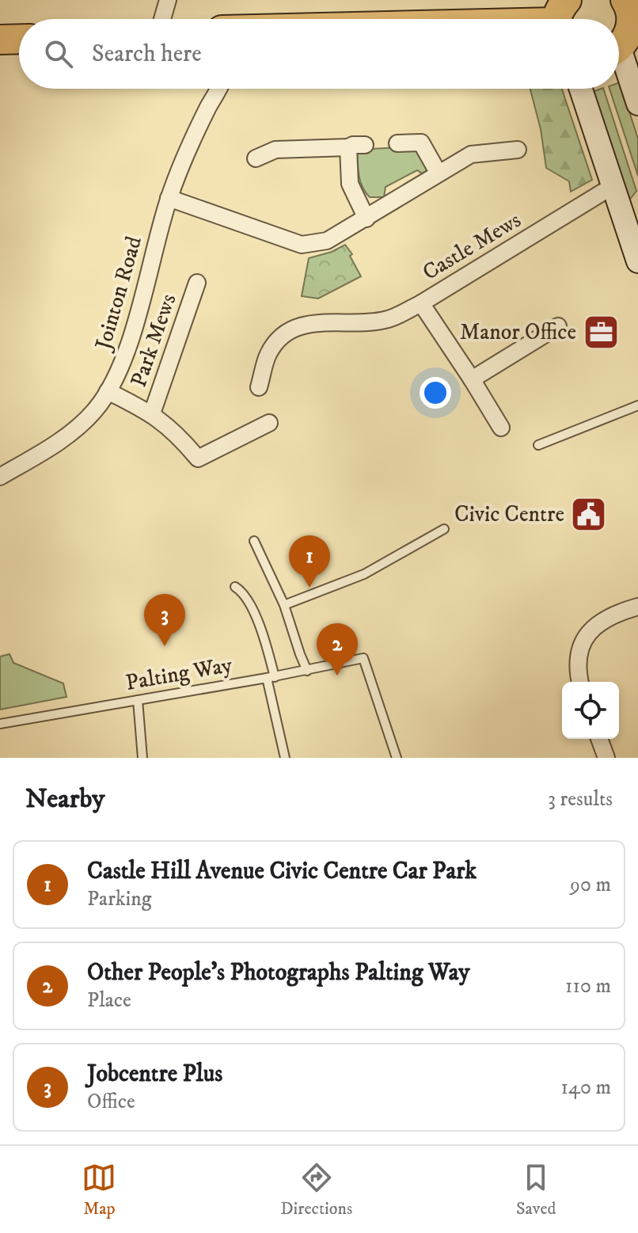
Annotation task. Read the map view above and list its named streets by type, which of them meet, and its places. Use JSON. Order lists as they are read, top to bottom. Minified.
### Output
{"streets":{"street":["Castle Mews","Jointon Road","Park Mews"],"lane":["Palting Way"]},"places":{"office":["Manor Office"],"public building":["Civic Centre"]},"page":{"search":"Search here","pins":["1","3","2"],"heading":["Nearby","3 results"],"list":[{"mark":"1","name":"Castle Hill Avenue Civic Centre Car Park","note":"Parking","value":"90 m"},{"mark":"2","name":"Other People's Photographs Palting Way","note":"Place","value":"110 m"},{"mark":"3","name":"Jobcentre Plus","note":"Office","value":"140 m"}],"nav":["Map","Directions","Saved"]}}
